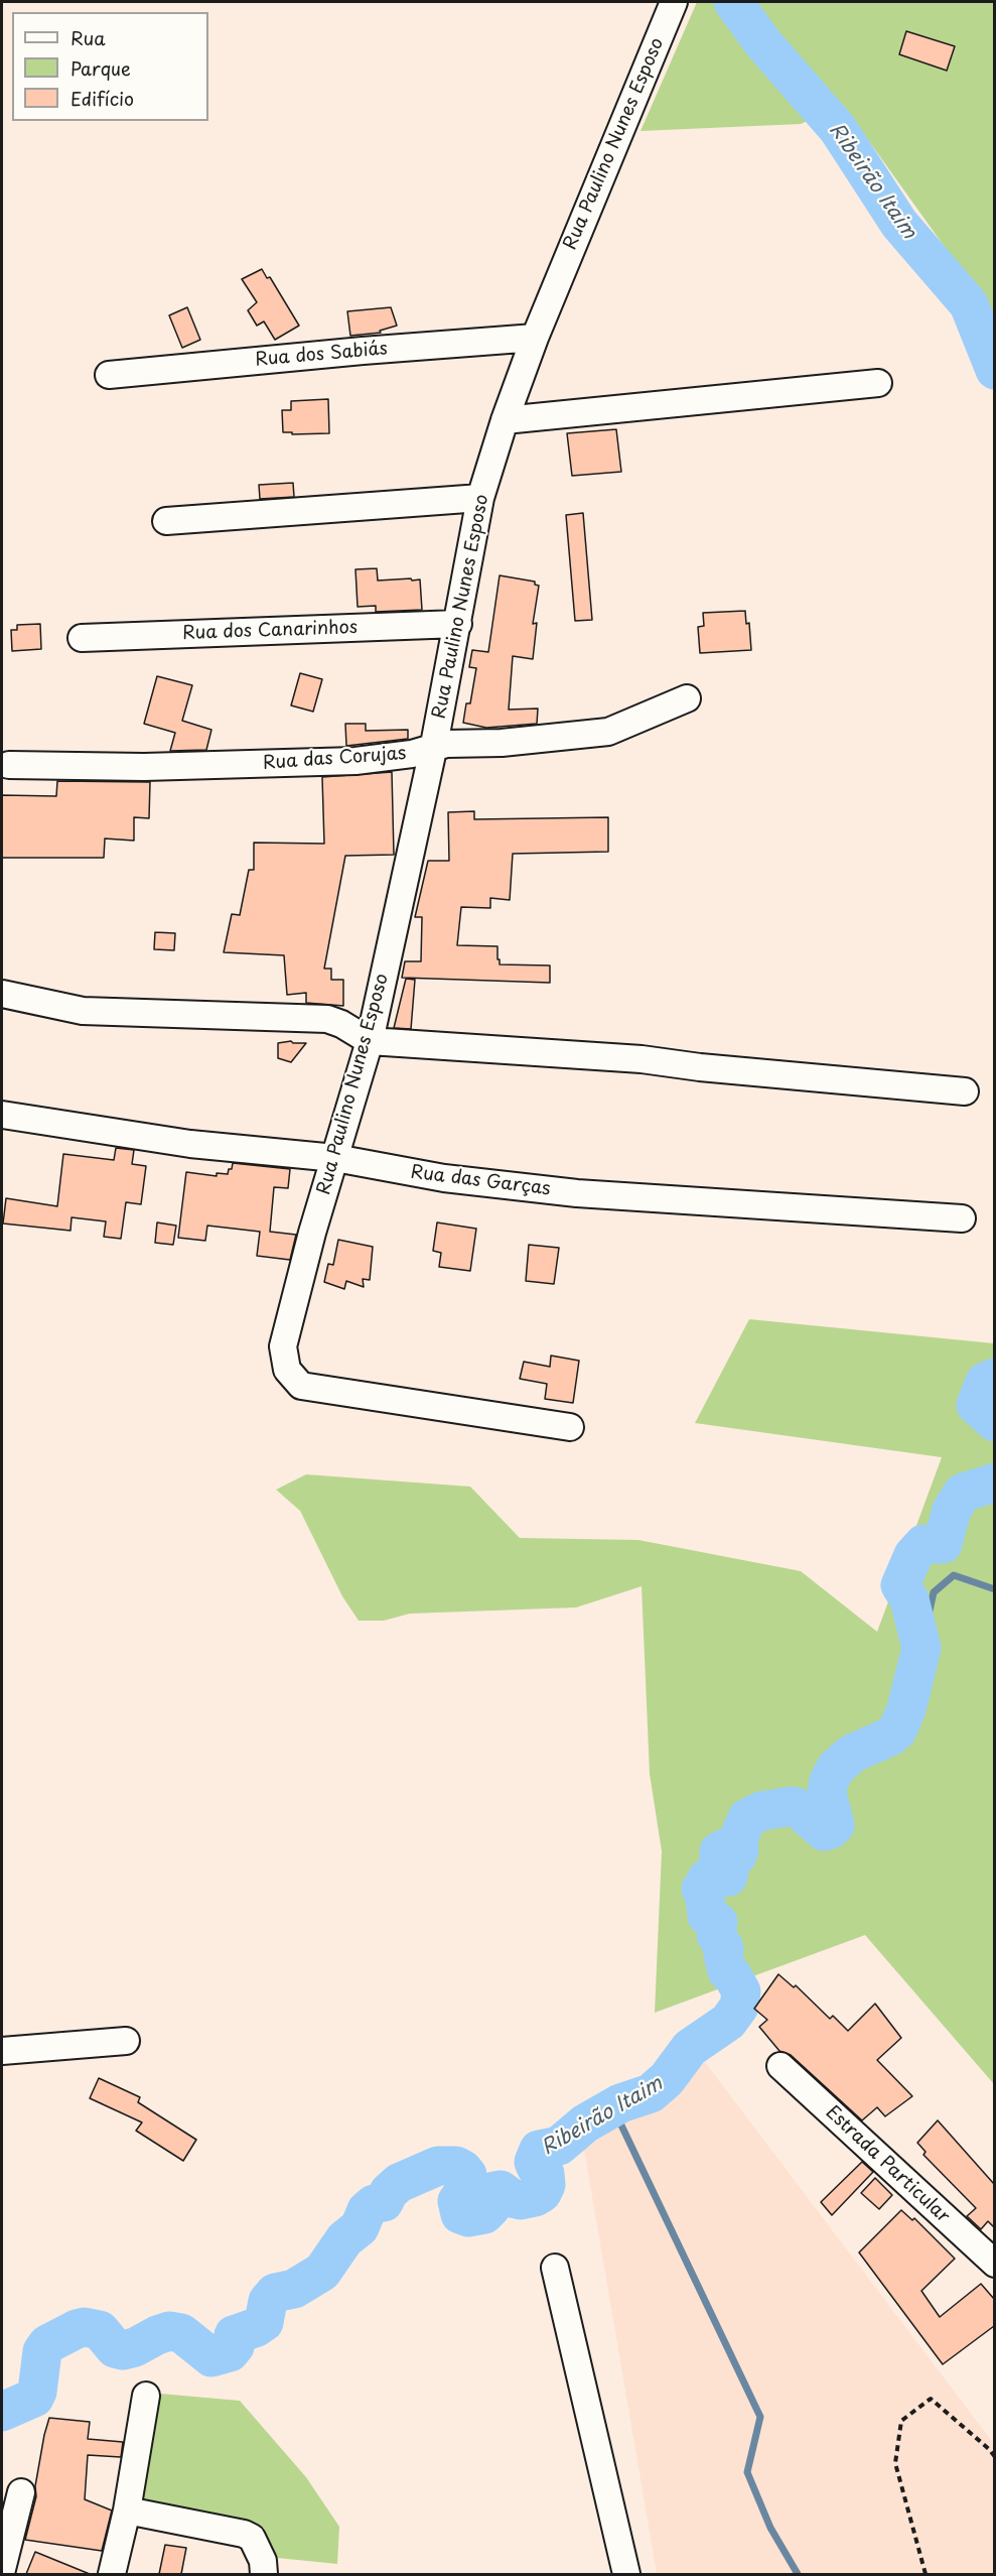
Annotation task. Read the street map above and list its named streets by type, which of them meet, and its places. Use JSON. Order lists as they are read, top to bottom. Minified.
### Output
{"streets":{"street":["Rua Paulino Nunes Esposo","Rua dos Sabiás","Rua dos Canarinhos","Rua das Corujas","Rua das Garças","Estrada Particular"]},"crossings":[["Rua Paulino Nunes Esposo","Rua dos Sabiás"],["Rua Paulino Nunes Esposo","Rua dos Canarinhos"],["Rua Paulino Nunes Esposo","Rua das Corujas"],["Rua Paulino Nunes Esposo","Rua das Garças"]],"water":["Ribeirão Itaim"],"legend":["Rua","Parque","Edifício"]}
